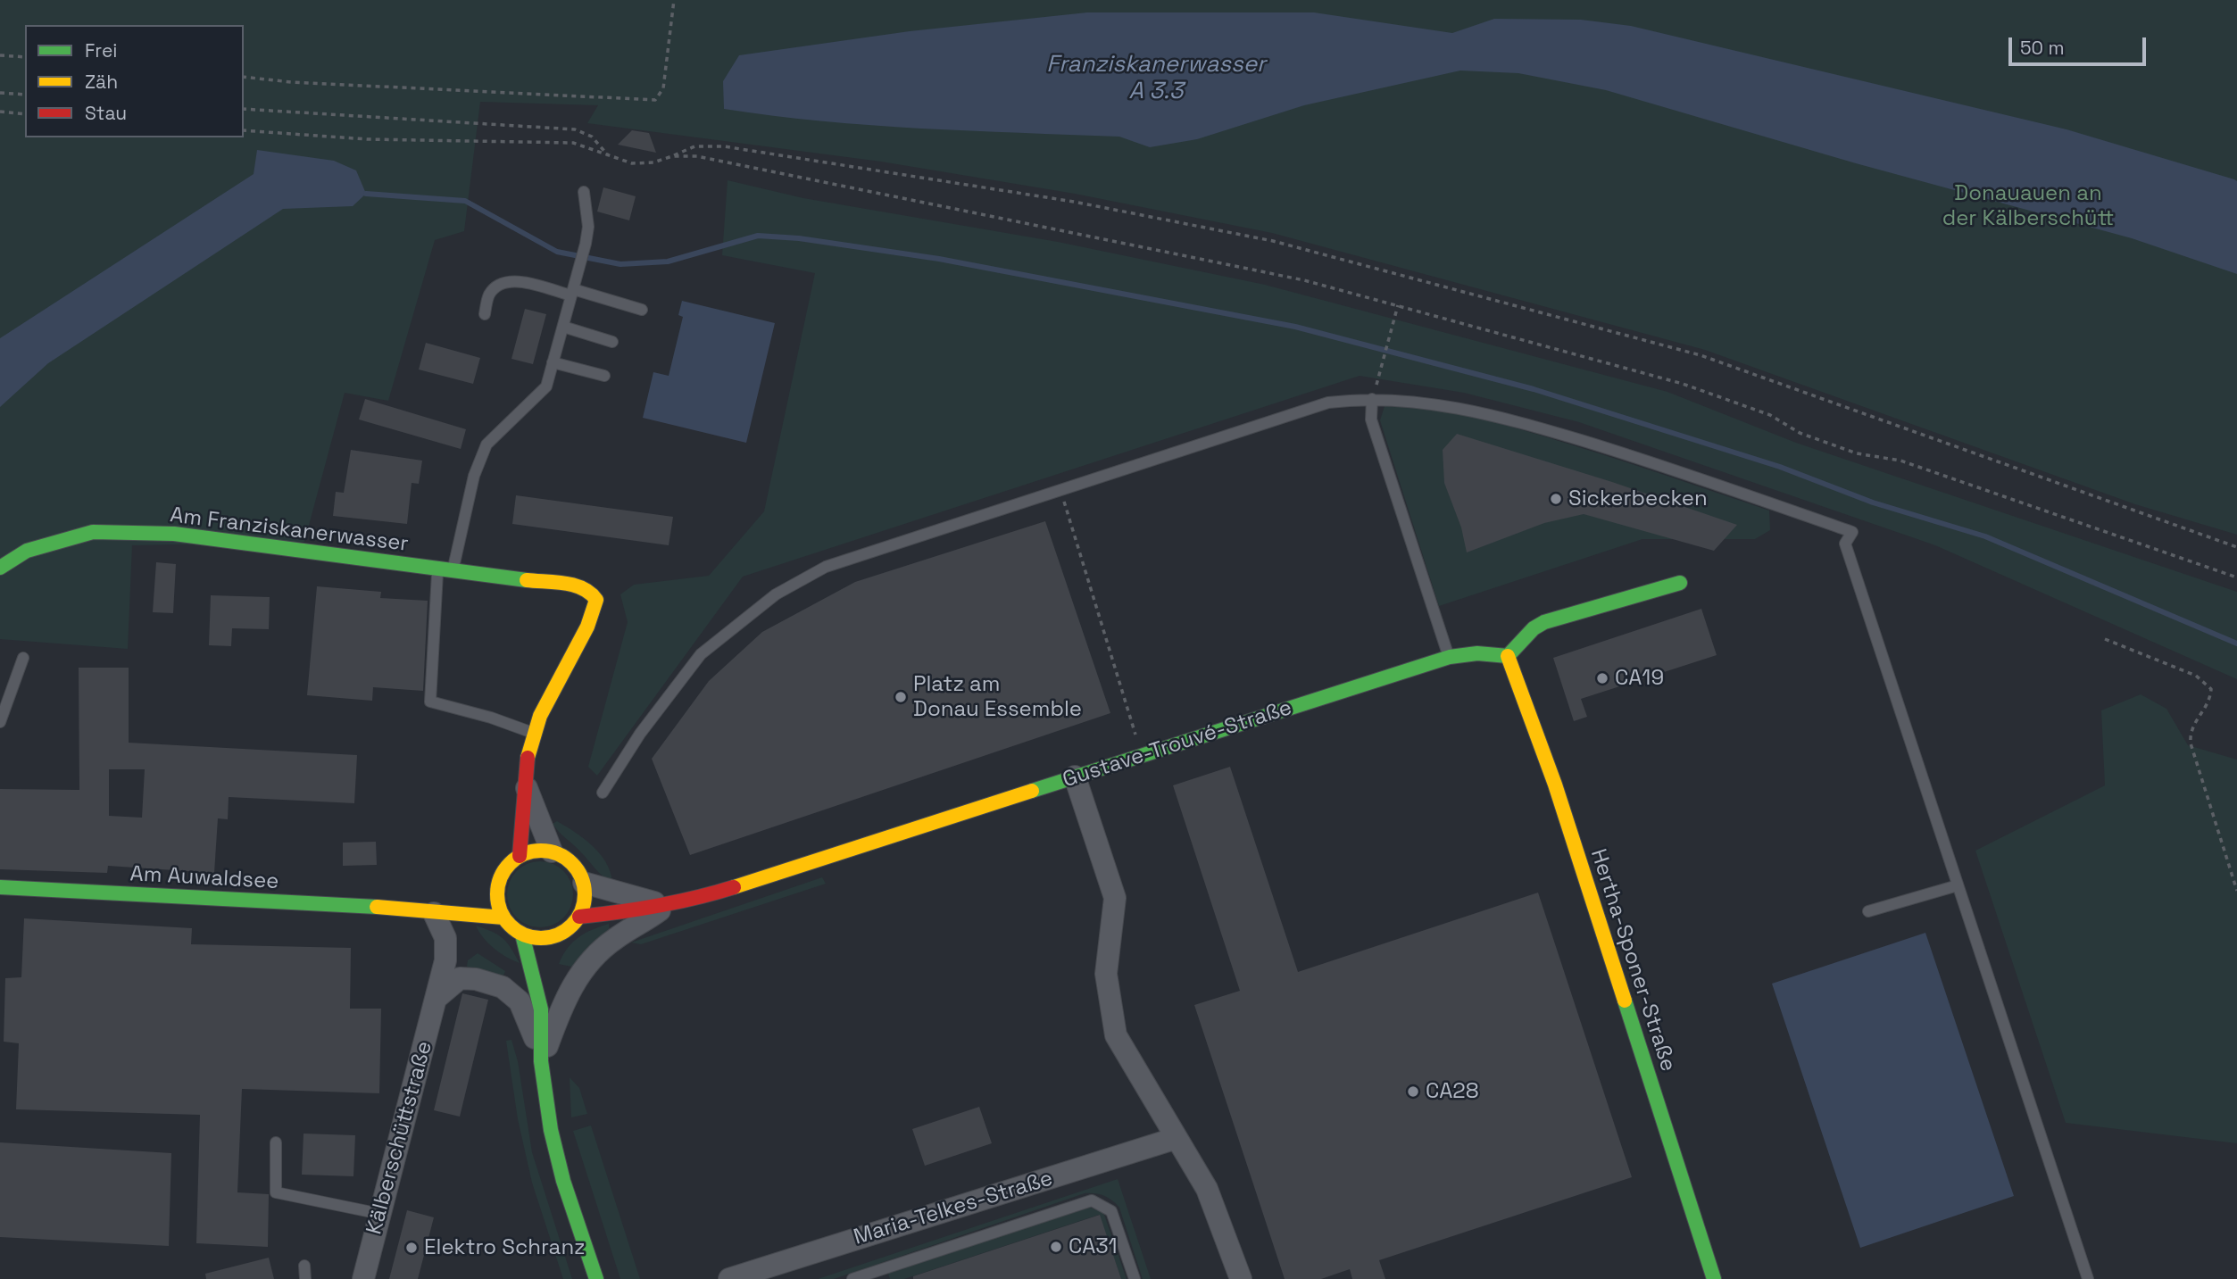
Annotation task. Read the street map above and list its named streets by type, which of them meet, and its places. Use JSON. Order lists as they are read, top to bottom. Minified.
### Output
{"streets":{"street":["Am Franziskanerwasser","Gustave-Trouvé-Straße","Am Auwaldsee","Hertha-Sponer-Straße","Kälberschüttstraße","Maria-Telkes-Straße"]},"crossings":[["Gustave-Trouvé-Straße","Am Auwaldsee"],["Gustave-Trouvé-Straße","Hertha-Sponer-Straße"],["Am Auwaldsee","Kälberschüttstraße"]],"water":["Franziskanerwasser A 3.3"],"parks":["Donauauen an der Kälberschütt"],"places":["Sickerbecken","CA19","Platz am Donau Essemble","CA28","CA31","Elektro Schranz"],"legend":["Frei","Zäh","Stau"],"scale_bar":"50 m"}
